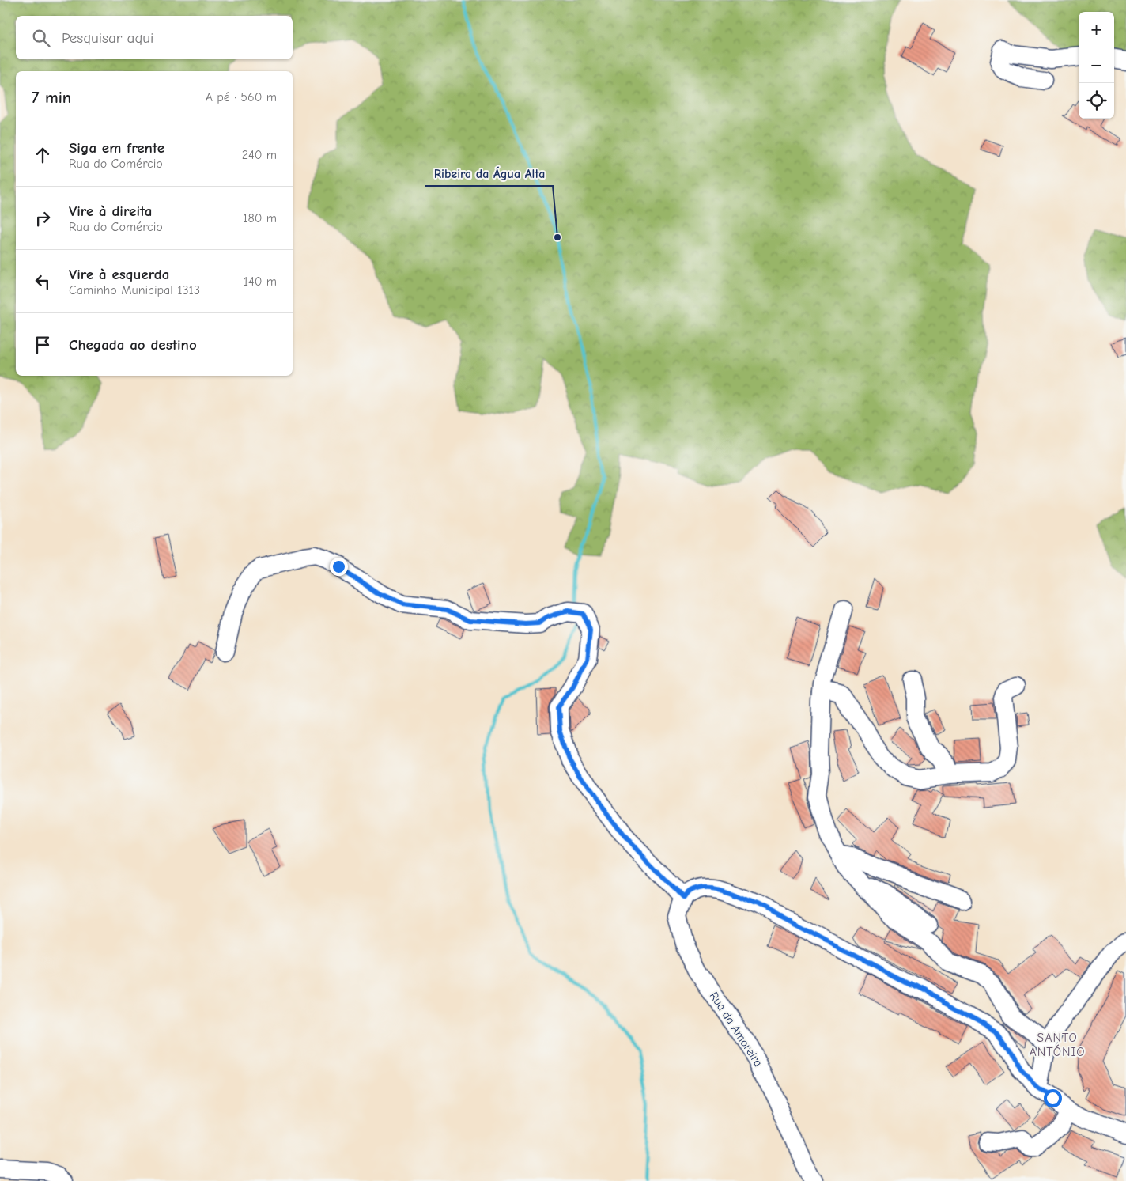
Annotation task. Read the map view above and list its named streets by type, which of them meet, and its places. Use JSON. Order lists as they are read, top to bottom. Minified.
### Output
{"streets":{"street":["Rua da Amoreira"]},"districts":["SANTO ANTÓNIO"],"places":["Ribeira da Água Alta"],"page":{"map_buttons":["+","−"],"search":"Pesquisar aqui","heading":["7 min","A pé · 560 m"],"list":[["Siga em frente","Rua do Comércio","240 m"],["Vire à direita","Rua do Comércio","180 m"],["Vire à esquerda","Caminho Municipal 1313","140 m"],"Chegada ao destino"]}}
